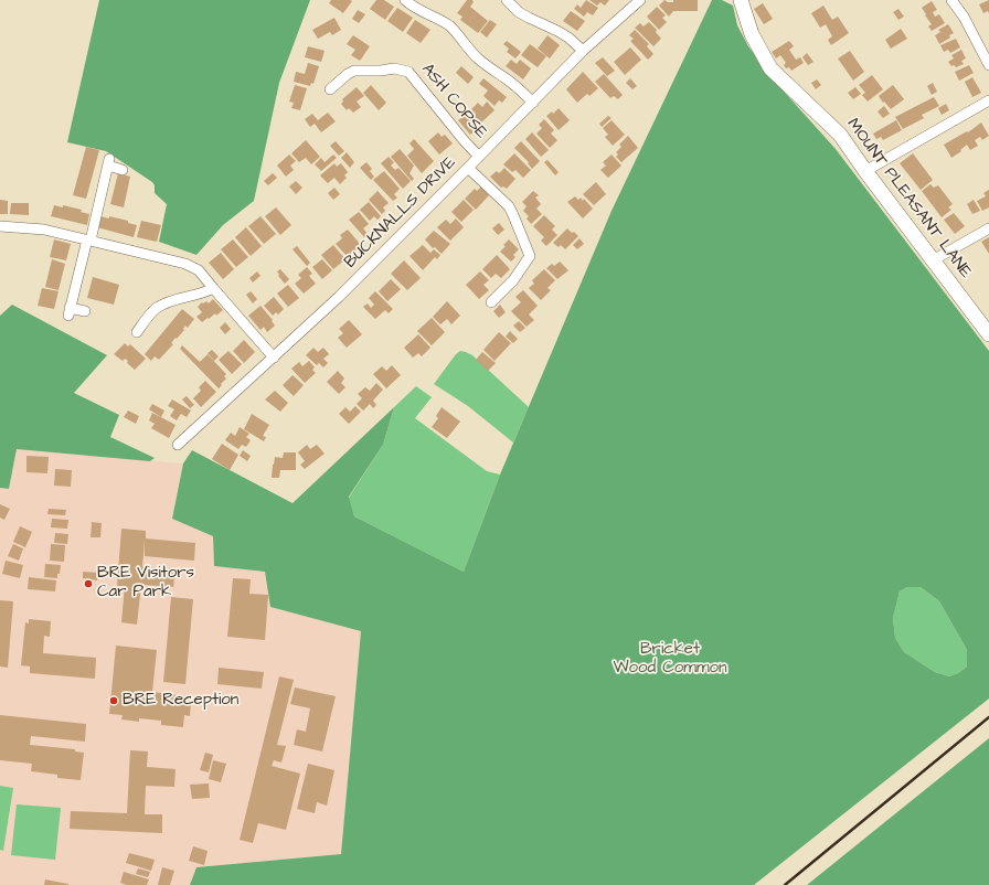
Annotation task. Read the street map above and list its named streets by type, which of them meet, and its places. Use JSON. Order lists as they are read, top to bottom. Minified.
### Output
{"streets":{"street":["ASH COPSE","MOUNT PLEASANT LANE","BUCKNALLS DRIVE"]},"crossings":[["ASH COPSE","BUCKNALLS DRIVE"]],"parks":["Bricket Wood Common"],"places":["BRE Visitors Car Park","BRE Reception"]}
